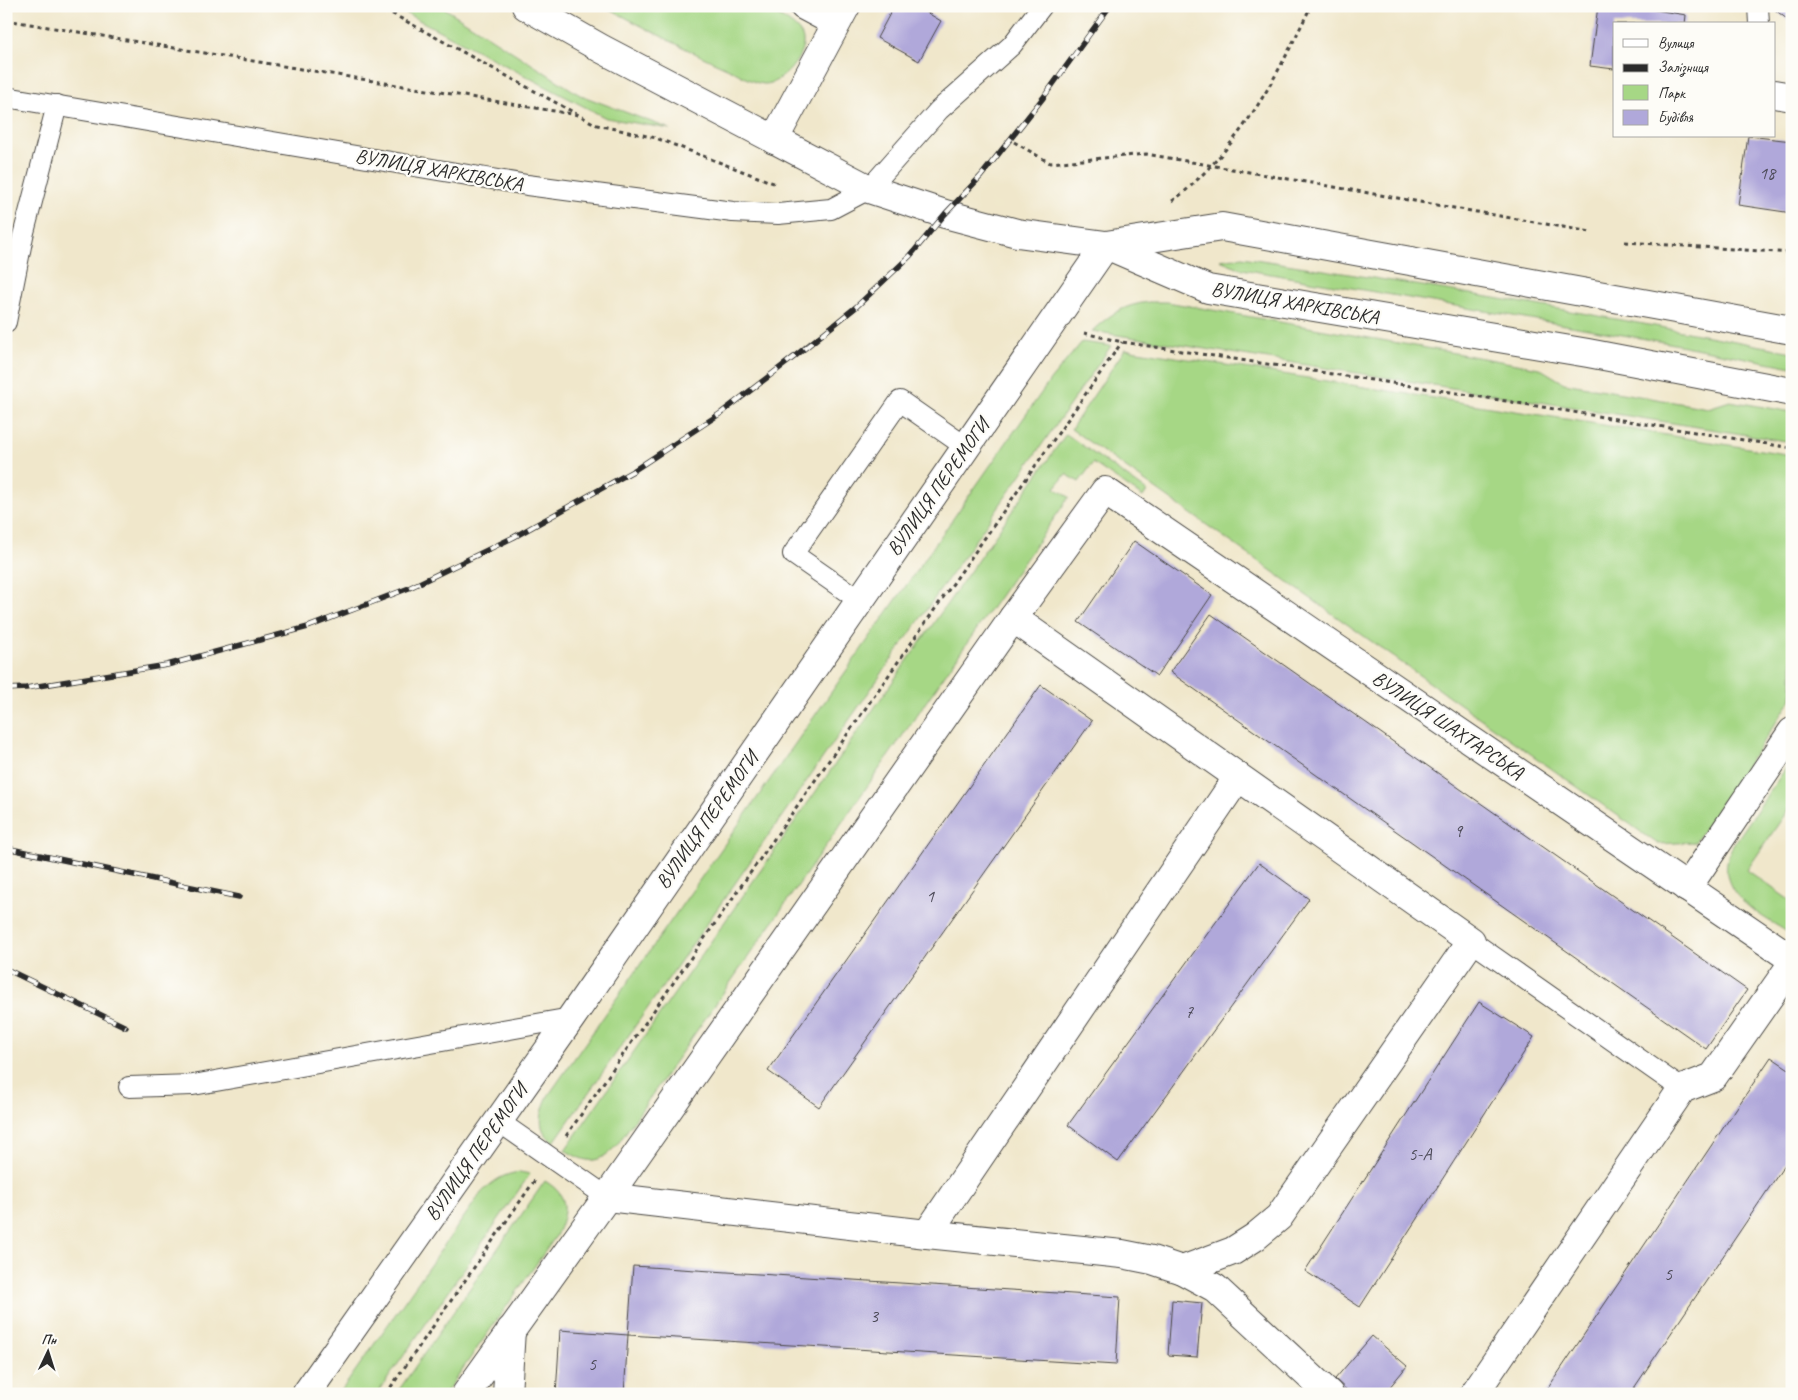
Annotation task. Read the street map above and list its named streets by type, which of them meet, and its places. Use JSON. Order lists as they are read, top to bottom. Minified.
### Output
{"streets":{"street":["ВУЛИЦЯ ХАРКІВСЬКА","ВУЛИЦЯ ПЕРЕМОГИ","ВУЛИЦЯ ШАХТАРСЬКА"]},"crossings":[["ВУЛИЦЯ ХАРКІВСЬКА","ВУЛИЦЯ ПЕРЕМОГИ"]],"house_numbers":["18","9","1","7","5-А","5","3","5"],"legend":["Вулиця","Залізниця","Парк","Будівля"],"north":"top"}
